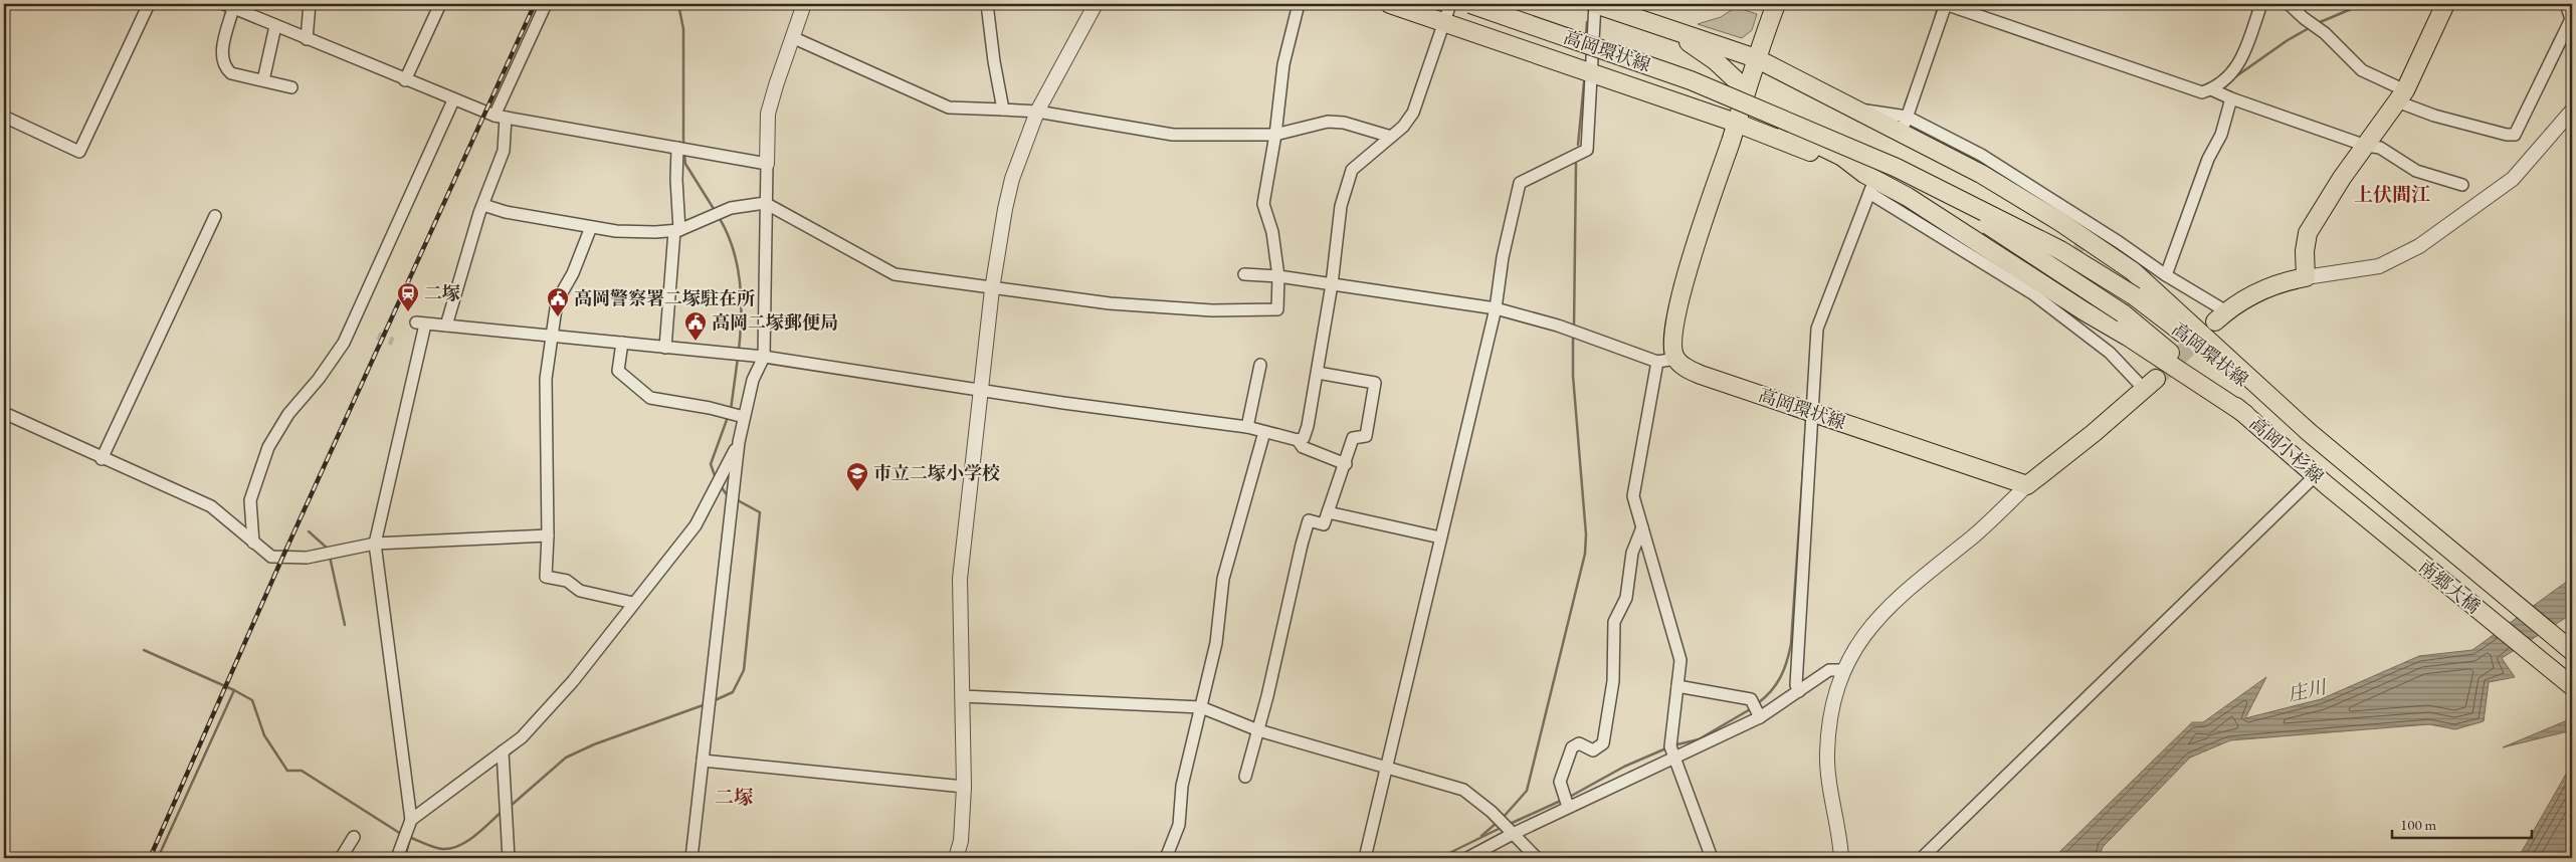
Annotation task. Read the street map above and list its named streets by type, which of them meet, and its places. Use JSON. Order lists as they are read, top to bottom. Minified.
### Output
{"streets":{"main road":["高岡環状線","高岡小杉線","南郷大橋"]},"crossings":[["高岡環状線","高岡小杉線"],["高岡小杉線","南郷大橋"]],"districts":["上伏間江","二塚"],"water":["庄川"],"places":{"station":["二塚"],"public building":["高岡警察署二塚駐在所","高岡二塚郵便局"],"school or university":["市立二塚小学校"]},"scale_bar":"100 m"}
